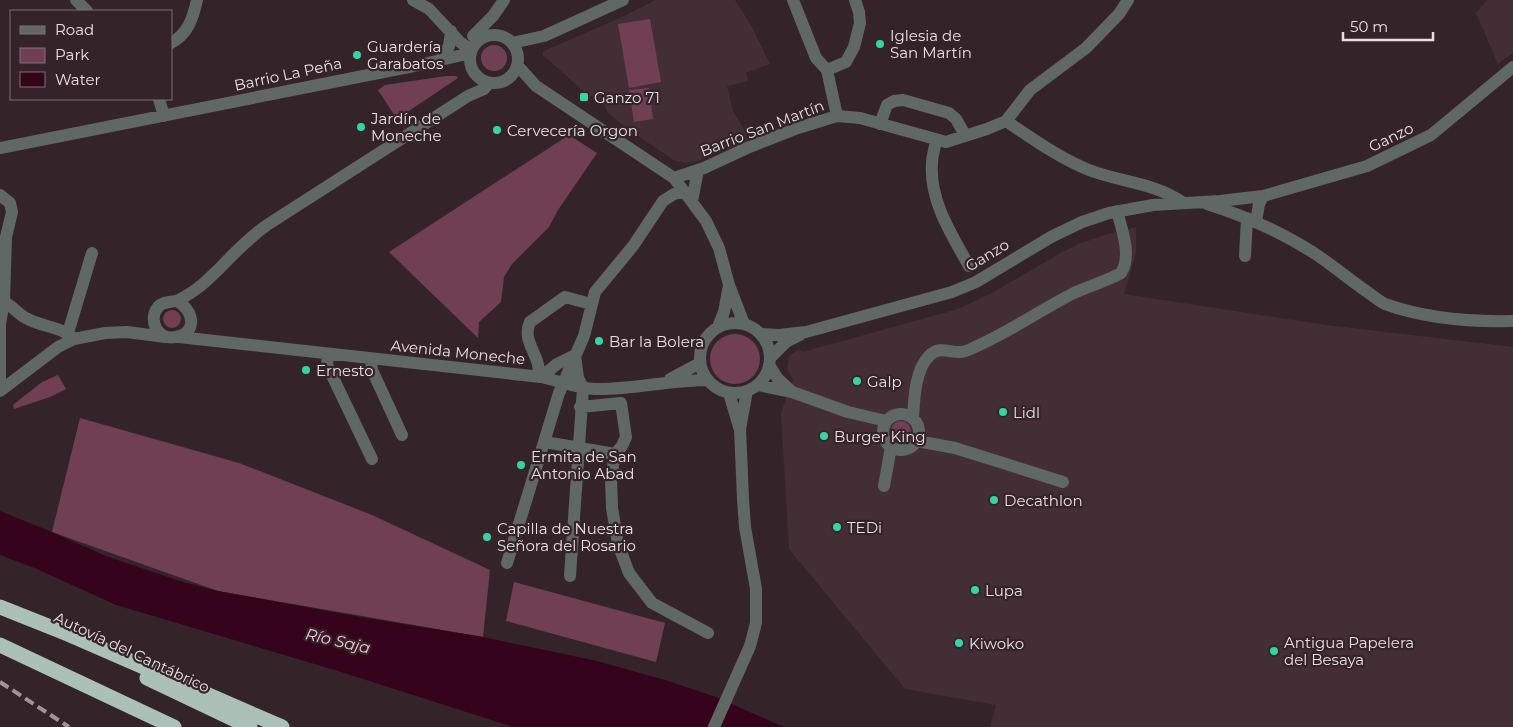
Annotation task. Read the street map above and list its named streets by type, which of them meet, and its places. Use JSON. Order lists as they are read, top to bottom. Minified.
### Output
{"streets":{"highway":["Autovía del Cantábrico"],"street":["Barrio La Peña","Barrio San Martín","Ganzo","Avenida Moneche"]},"crossings":[["Barrio San Martín","Ganzo"],["Ganzo","Avenida Moneche"]],"water":["Río Saja"],"places":{"other":["Iglesia de San Martín","Guardería Garabatos","Jardín de Moneche","Cervecería Orgon","Bar la Bolera","Ernesto","Galp","Lidl","Burger King","Ermita de San Antonio Abad","Decathlon","TEDi","Capilla de Nuestra Señora del Rosario","Lupa","Kiwoko","Antigua Papelera del Besaya"],"transit":["Ganzo 71"]},"legend":["Road","Park","Water"],"scale_bar":"50 m"}
